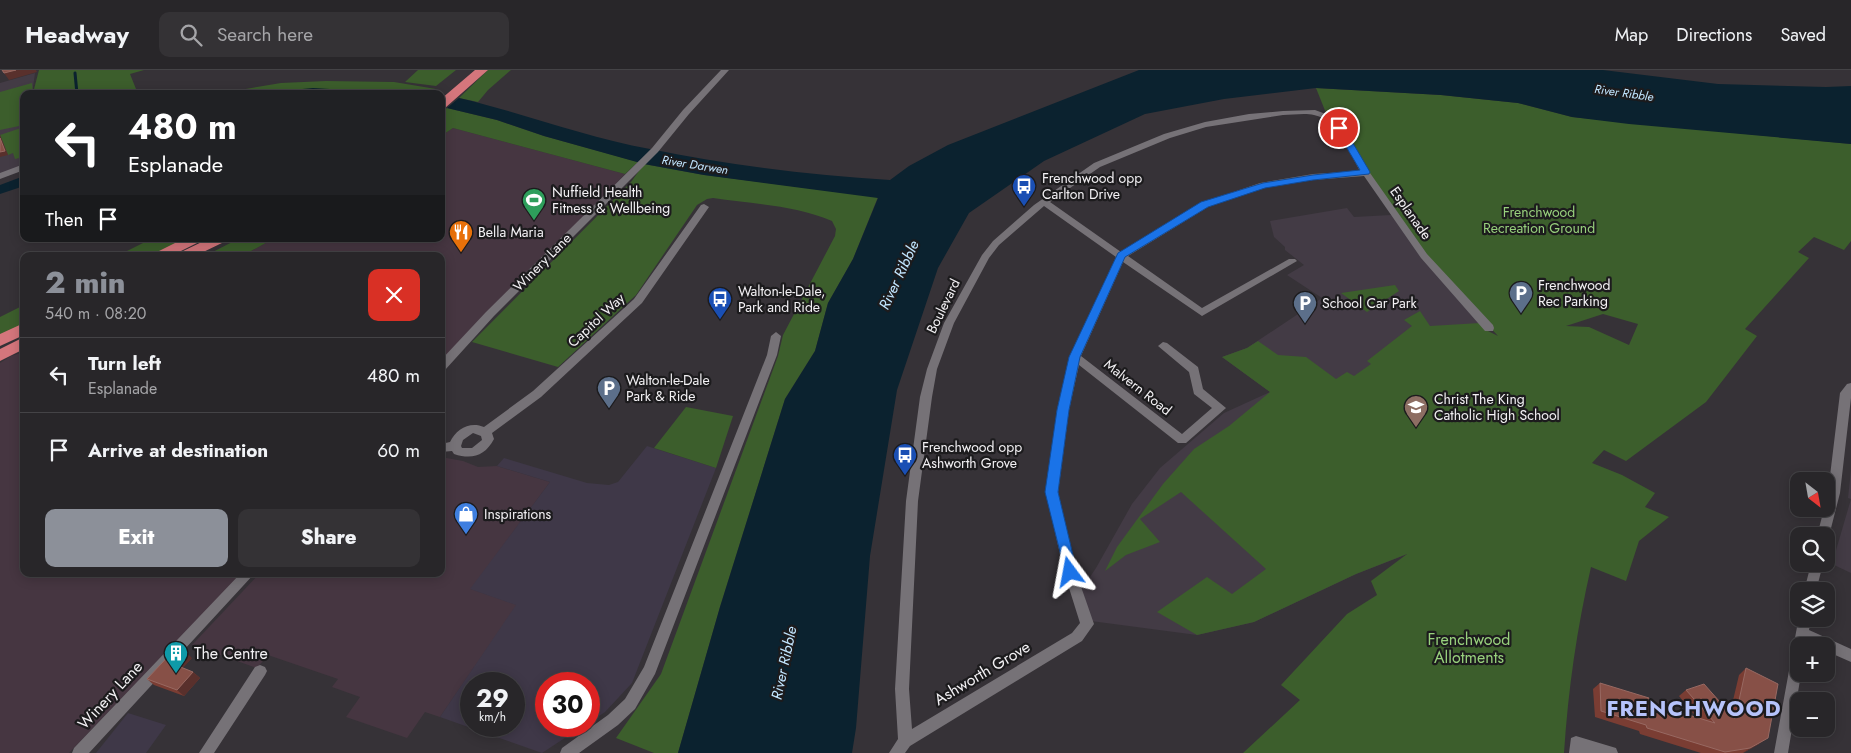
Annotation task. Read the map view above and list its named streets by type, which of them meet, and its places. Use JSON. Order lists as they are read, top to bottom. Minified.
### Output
{"streets":{"street":["Esplanade","Winery Lane","Boulevard","Capitol Way","Malvern Road","Ashworth Grove"]},"crossings":[["Esplanade","Boulevard"],["Boulevard","Ashworth Grove"],["Malvern Road","Ashworth Grove"]],"districts":["FRENCHWOOD"],"water":["River Ribble","River Darwen"],"parks":["Frenchwood Recreation Ground","Frenchwood Allotments"],"places":{"bus stop":["Frenchwood opp Carlton Drive","Walton-le-Dale, Park and Ride","Frenchwood opp Ashworth Grove"],"sports":["Nuffield Health Fitness & Wellbeing"],"restaurant":["Bella Maria"],"parking":["Frenchwood Rec Parking","School Car Park","Walton-le-Dale Park & Ride"],"school or university":["Christ The King Catholic High School"],"shop":["Inspirations"],"building":["The Centre"]},"north":"bottom right","page":{"header":"Headway","search":"Search here","nav":["Map","Directions","Saved"],"turn":["480 m","Esplanade"],"then":"Then","heading":["2 min","540 m · 08:20"],"list":[{"name":"Turn left","note":"Esplanade","value":"480 m"},{"name":"Arrive at destination","value":"60 m"}],"map_buttons":["+","−"],"buttons":["Exit","Share"],"speed":"29 km/h","limit":"30"}}
